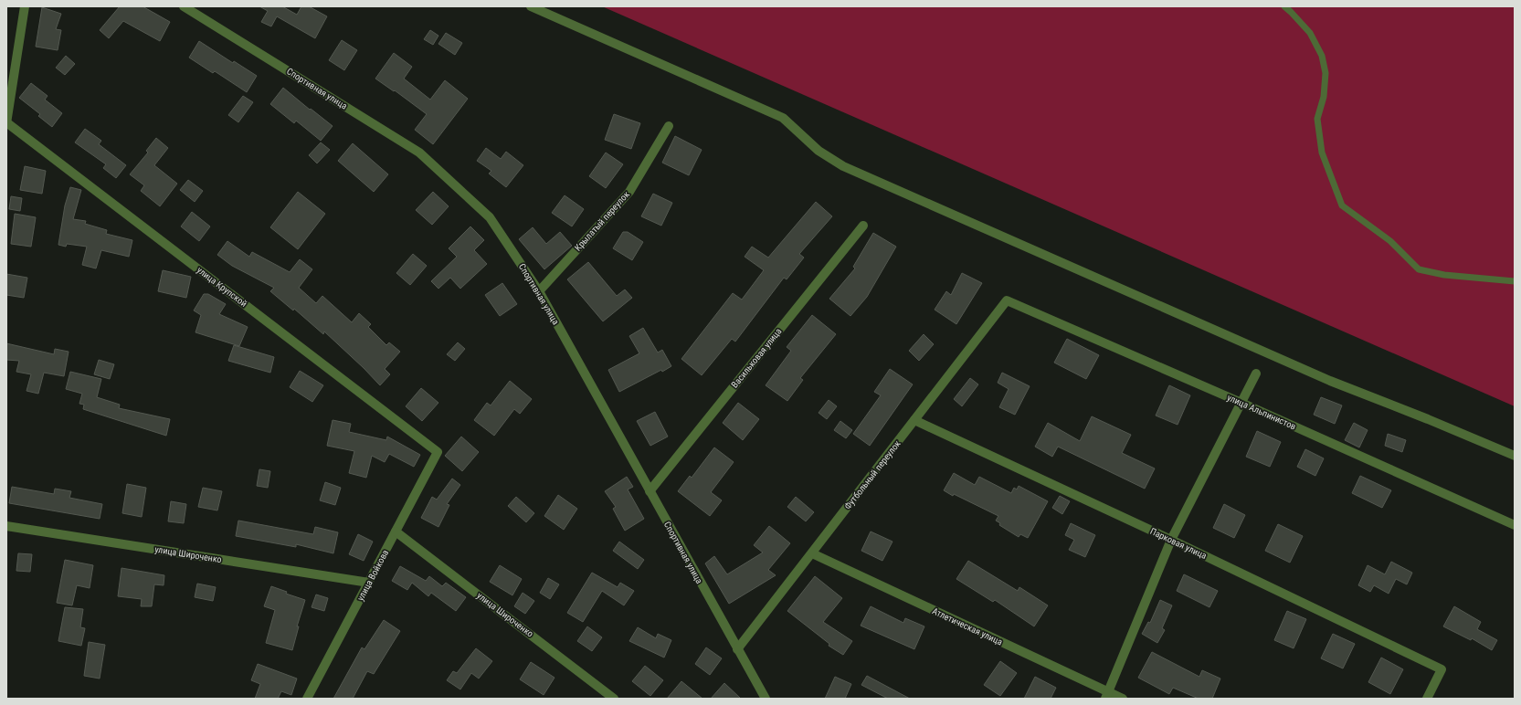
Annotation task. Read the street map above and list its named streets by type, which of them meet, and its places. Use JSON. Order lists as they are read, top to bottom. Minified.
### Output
{"streets":{"street":["Спортивная улица","Крылатый переулок","улица Крупской","Васильковая улица","улица Альпинистов","Футбольный переулок","Парковая улица","улица Широченко","улица Войкова","Атлетическая улица"]},"crossings":[["Спортивная улица","Крылатый переулок"],["Спортивная улица","Васильковая улица"],["Спортивная улица","Футбольный переулок"],["улица Крупской","улица Войкова"],["улица Альпинистов","Футбольный переулок"],["Футбольный переулок","Парковая улица"],["Футбольный переулок","Атлетическая улица"],["улица Широченко","улица Войкова"]]}
